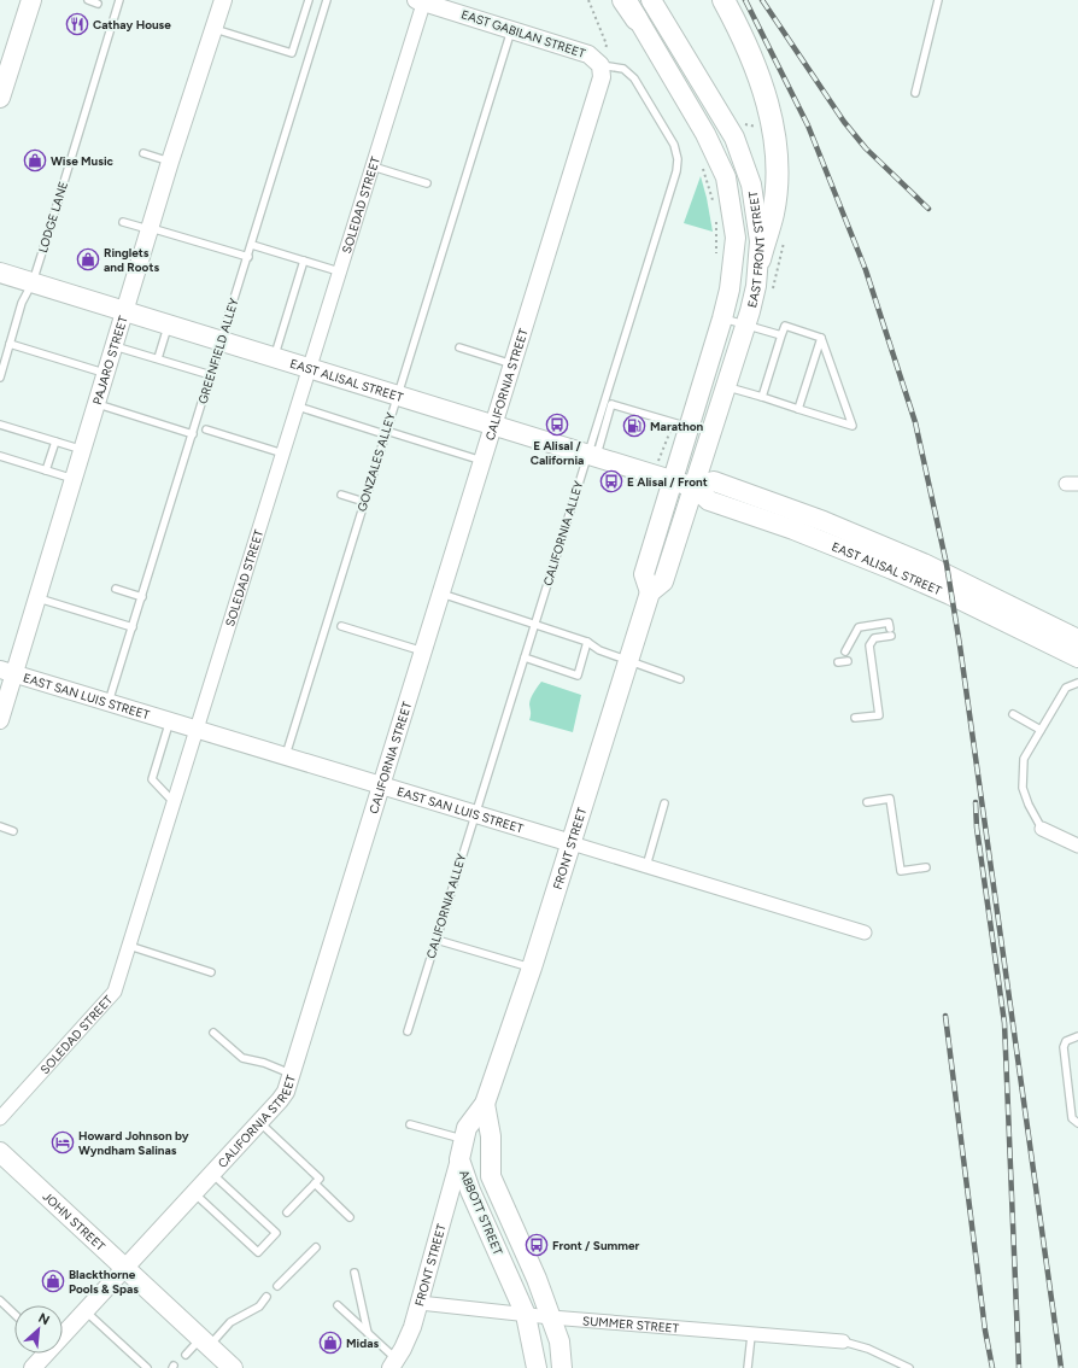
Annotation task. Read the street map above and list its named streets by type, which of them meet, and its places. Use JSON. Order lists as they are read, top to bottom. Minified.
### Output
{"streets":{"main road":["EAST FRONT STREET","EAST ALISAL STREET","FRONT STREET","ABBOTT STREET","JOHN STREET"],"street":["EAST GABILAN STREET","SOLEDAD STREET","PAJARO STREET","CALIFORNIA STREET","EAST SAN LUIS STREET","SUMMER STREET"],"lane":["LODGE LANE","GREENFIELD ALLEY","GONZALES ALLEY","CALIFORNIA ALLEY"]},"crossings":[["EAST GABILAN STREET","SOLEDAD STREET"],["EAST GABILAN STREET","CALIFORNIA STREET"],["EAST GABILAN STREET","GONZALES ALLEY"],["EAST GABILAN STREET","CALIFORNIA ALLEY"],["SOLEDAD STREET","EAST ALISAL STREET"],["SOLEDAD STREET","EAST SAN LUIS STREET"],["LODGE LANE","EAST ALISAL STREET"],["EAST FRONT STREET","EAST ALISAL STREET"],["EAST FRONT STREET","FRONT STREET"],["GREENFIELD ALLEY","EAST ALISAL STREET"],["GREENFIELD ALLEY","EAST SAN LUIS STREET"],["PAJARO STREET","EAST ALISAL STREET"],["PAJARO STREET","EAST SAN LUIS STREET"],["EAST ALISAL STREET","CALIFORNIA STREET"],["EAST ALISAL STREET","GONZALES ALLEY"],["EAST ALISAL STREET","CALIFORNIA ALLEY"],["EAST ALISAL STREET","FRONT STREET"],["CALIFORNIA STREET","CALIFORNIA ALLEY"],["CALIFORNIA STREET","EAST SAN LUIS STREET"],["CALIFORNIA STREET","JOHN STREET"],["GONZALES ALLEY","EAST SAN LUIS STREET"],["CALIFORNIA ALLEY","EAST SAN LUIS STREET"],["EAST SAN LUIS STREET","FRONT STREET"],["FRONT STREET","ABBOTT STREET"],["FRONT STREET","SUMMER STREET"],["ABBOTT STREET","SUMMER STREET"]],"places":{"restaurant":["Cathay House"],"shop":["Wise Music","Ringlets and Roots","Blackthorne Pools & Spas","Midas"],"bus stop":["E Alisal / California","E Alisal / Front","Front / Summer"],"fuel station":["Marathon"],"hotel":["Howard Johnson by Wyndham Salinas"]},"north":"top right"}
